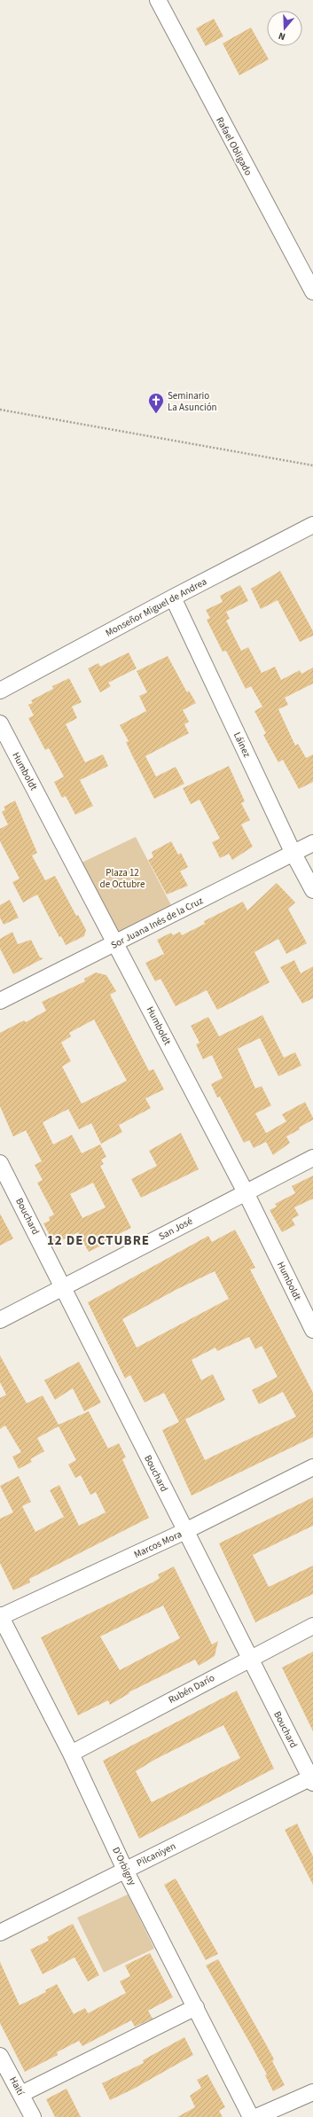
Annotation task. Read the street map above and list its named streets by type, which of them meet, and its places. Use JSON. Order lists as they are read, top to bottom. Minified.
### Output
{"streets":{"street":["Rafael Obligado","Monseñor Miguel de Andrea","Láinez","Humboldt","Sor Juana Inés de la Cruz","Bouchard","San José","Marcos Mora","Rubén Darío","Pilcaniyen","D'Orbigny","Haití"]},"crossings":[["Monseñor Miguel de Andrea","Láinez"],["Láinez","Sor Juana Inés de la Cruz"],["Humboldt","Sor Juana Inés de la Cruz"],["Humboldt","San José"],["Bouchard","San José"],["Bouchard","Marcos Mora"],["Bouchard","Rubén Darío"],["Bouchard","Pilcaniyen"],["Marcos Mora","D'Orbigny"],["Rubén Darío","D'Orbigny"],["Pilcaniyen","D'Orbigny"]],"districts":["12 DE OCTUBRE"],"parks":["Plaza 12 de Octubre"],"places":{"church":["Seminario La Asunción"]},"north":"bottom"}
